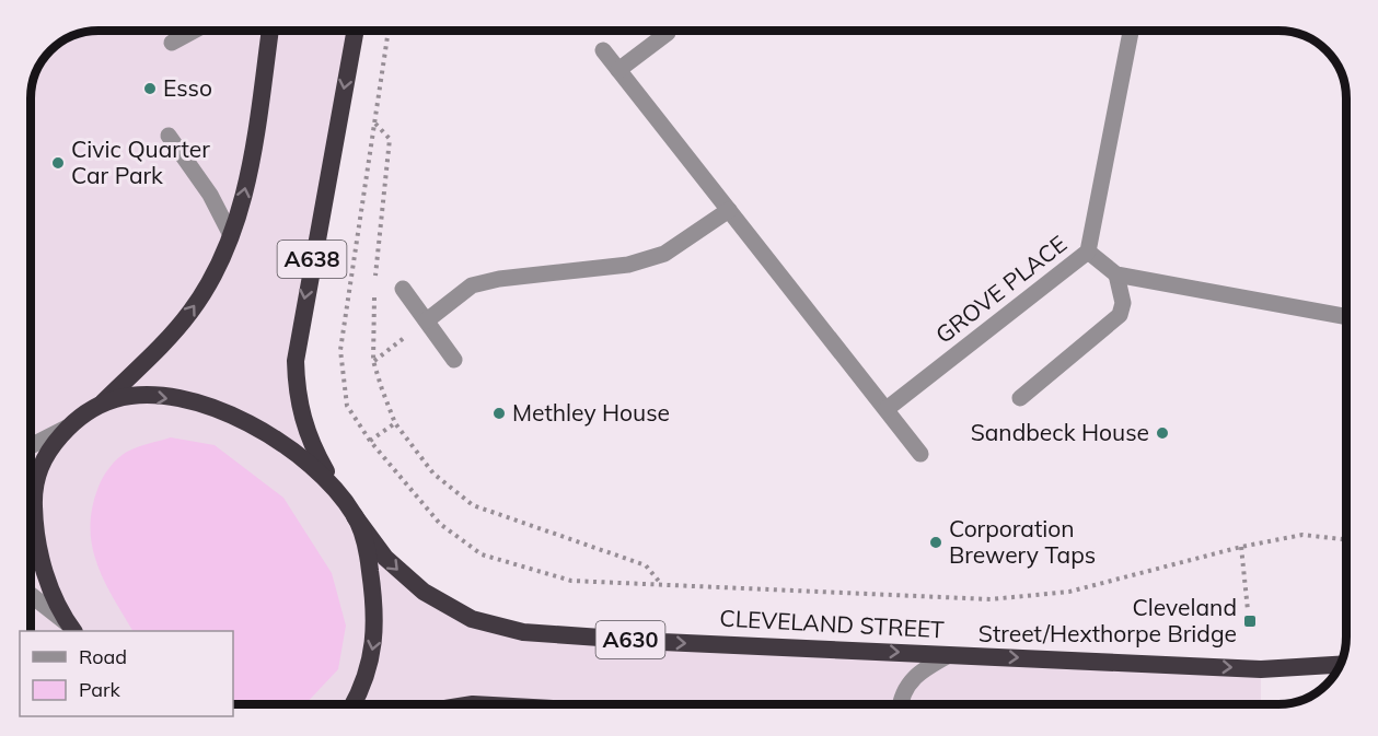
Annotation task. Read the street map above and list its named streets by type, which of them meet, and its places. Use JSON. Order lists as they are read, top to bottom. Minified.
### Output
{"streets":{"highway":["A638","CLEVELAND STREET","A630"],"street":["GROVE PLACE"]},"crossings":[["A638","CLEVELAND STREET"]],"one_way":["CLEVELAND STREET"],"places":{"other":["Esso","Civic Quarter Car Park","Methley House","Sandbeck House","Corporation Brewery Taps"],"transit":["Cleveland Street/Hexthorpe Bridge"]},"legend":["Road","Park"]}
